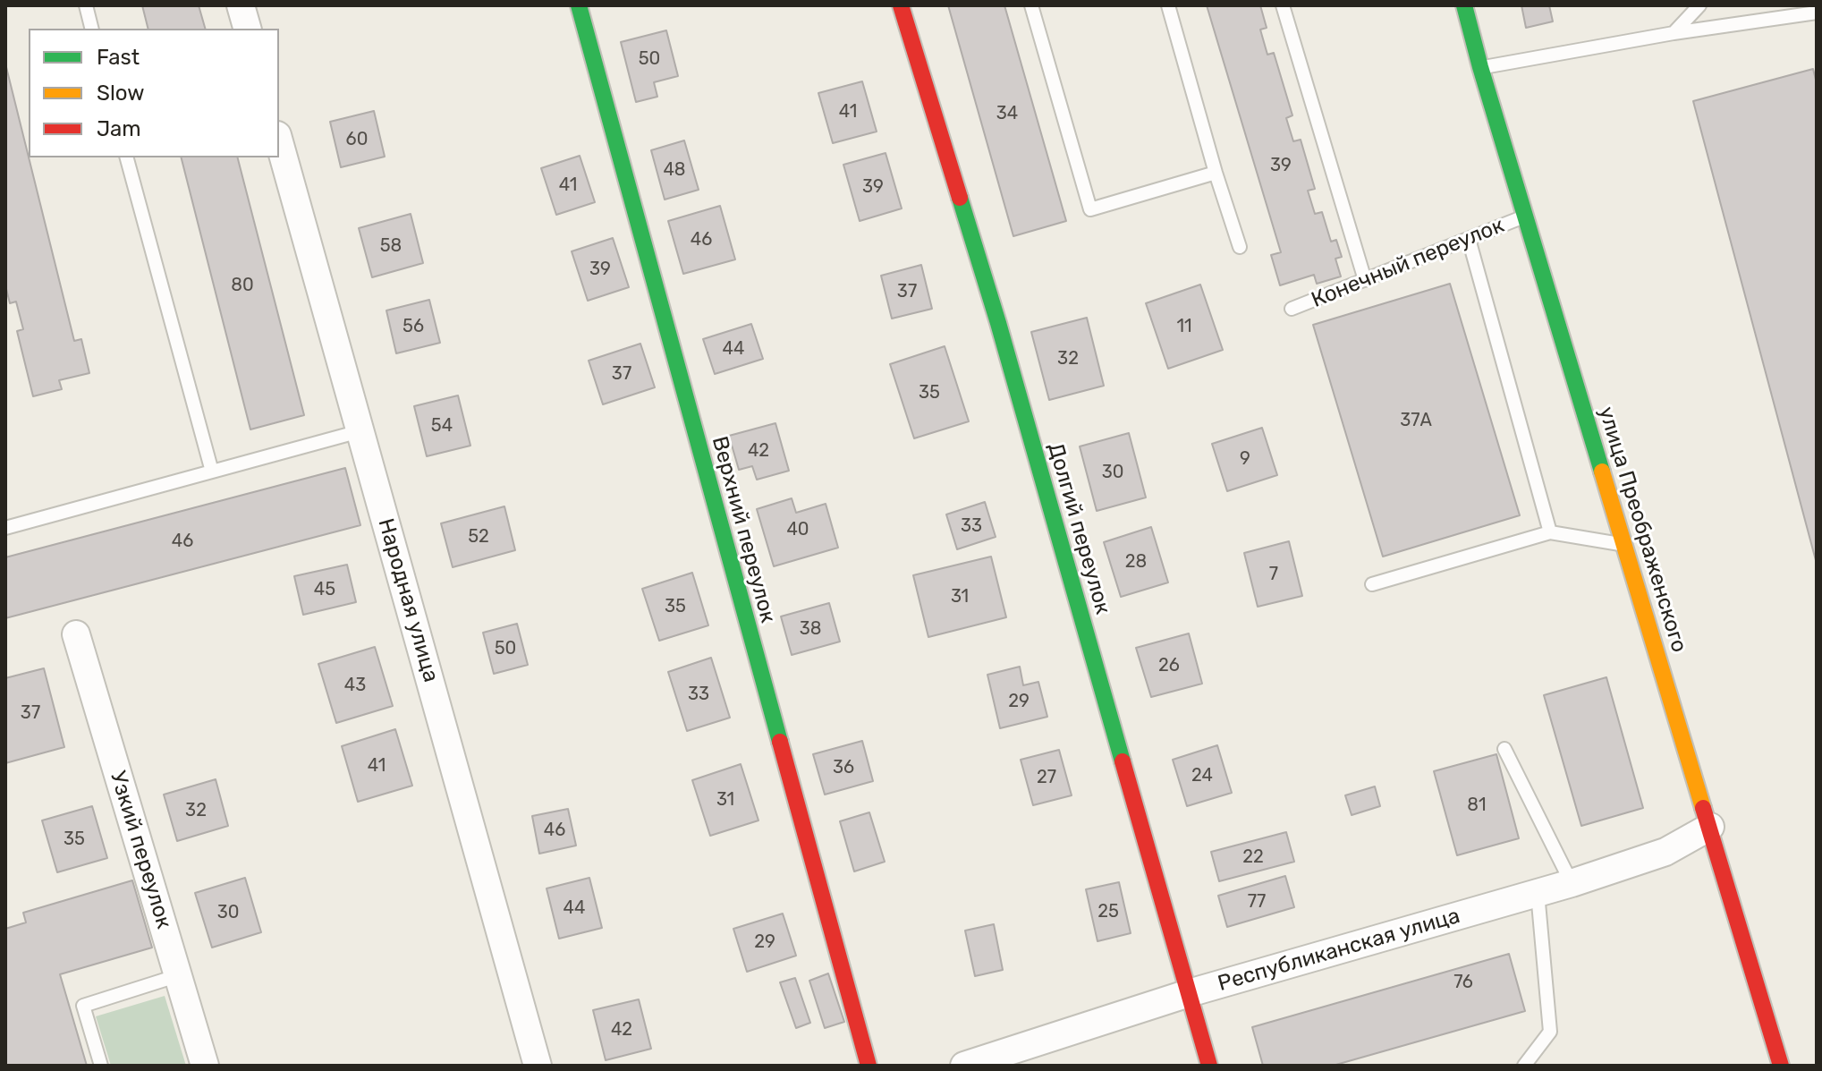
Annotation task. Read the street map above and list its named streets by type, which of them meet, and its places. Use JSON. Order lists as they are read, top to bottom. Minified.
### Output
{"streets":{"street":["Долгий переулок","Верхний переулок","улица Преображенского","Народная улица","Узкий переулок","Республиканская улица"],"lane":["Конечный переулок"]},"crossings":[["Конечный переулок","улица Преображенского"],["Долгий переулок","Республиканская улица"],["улица Преображенского","Республиканская улица"]],"house_numbers":["50","41","34","60","39","48","41","39","46","58","39","80","37","56","11","44","32","37","35","37А","54","42","9","30","33","40","52","46","28","7","45","31","35","38","50","26","43","33","29","37","41","36","24","27","31","81","32","46","35","22","77","44","25","30","29","76","42"],"legend":["Fast","Slow","Jam"]}
